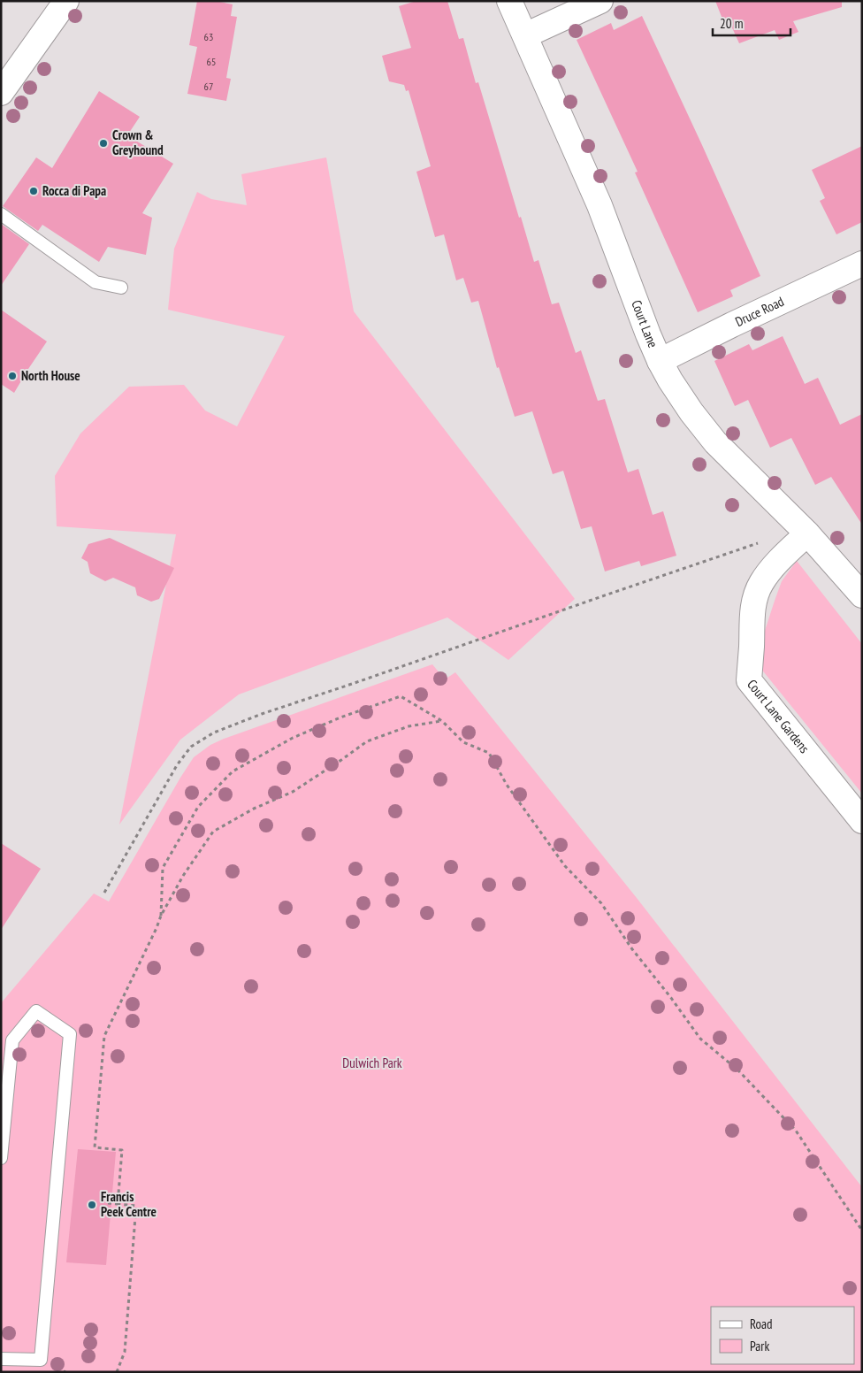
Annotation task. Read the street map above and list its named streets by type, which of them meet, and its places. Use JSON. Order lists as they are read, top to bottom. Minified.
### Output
{"streets":{"street":["Druce Road","Court Lane","Court Lane Gardens"]},"crossings":[["Druce Road","Court Lane"],["Court Lane","Court Lane Gardens"]],"parks":["Dulwich Park"],"places":["Crown & Greyhound","Rocca di Papa","North House","Francis Peek Centre"],"house_numbers":["63","65","67"],"legend":["Road","Park"],"scale_bar":"20 m"}
